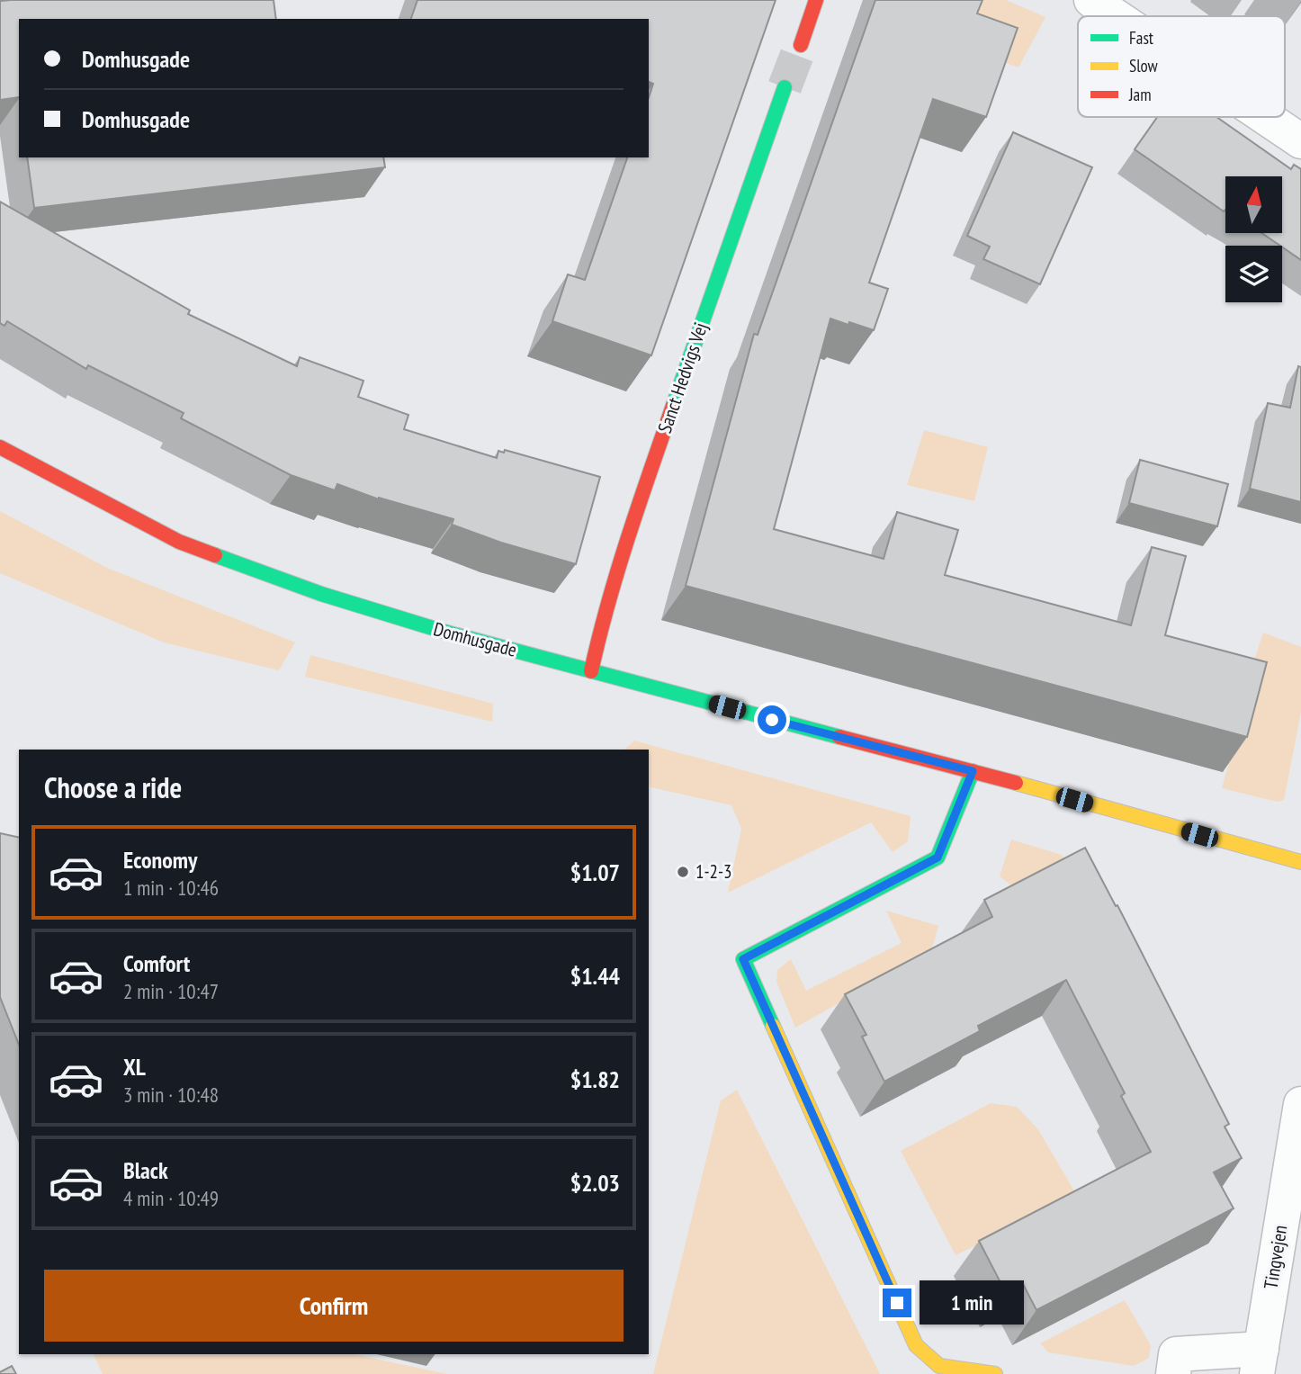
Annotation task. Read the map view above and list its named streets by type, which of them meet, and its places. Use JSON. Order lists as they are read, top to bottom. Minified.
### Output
{"streets":{"street":["Sanct Hedvigs Vej","Domhusgade","Tingvejen"]},"crossings":[["Sanct Hedvigs Vej","Domhusgade"]],"places":["1-2-3"],"legend":["Fast","Slow","Jam"],"north":"top","page":{"banner":["Domhusgade","Domhusgade"],"heading":"Choose a ride","list":[{"name":"Economy","note":"1 min · 10:46","value":"$1.07"},{"name":"Comfort","note":"2 min · 10:47","value":"$1.44"},{"name":"XL","note":"3 min · 10:48","value":"$1.82"},{"name":"Black","note":"4 min · 10:49","value":"$2.03"}],"buttons":"Confirm","bubble":"1 min"}}
